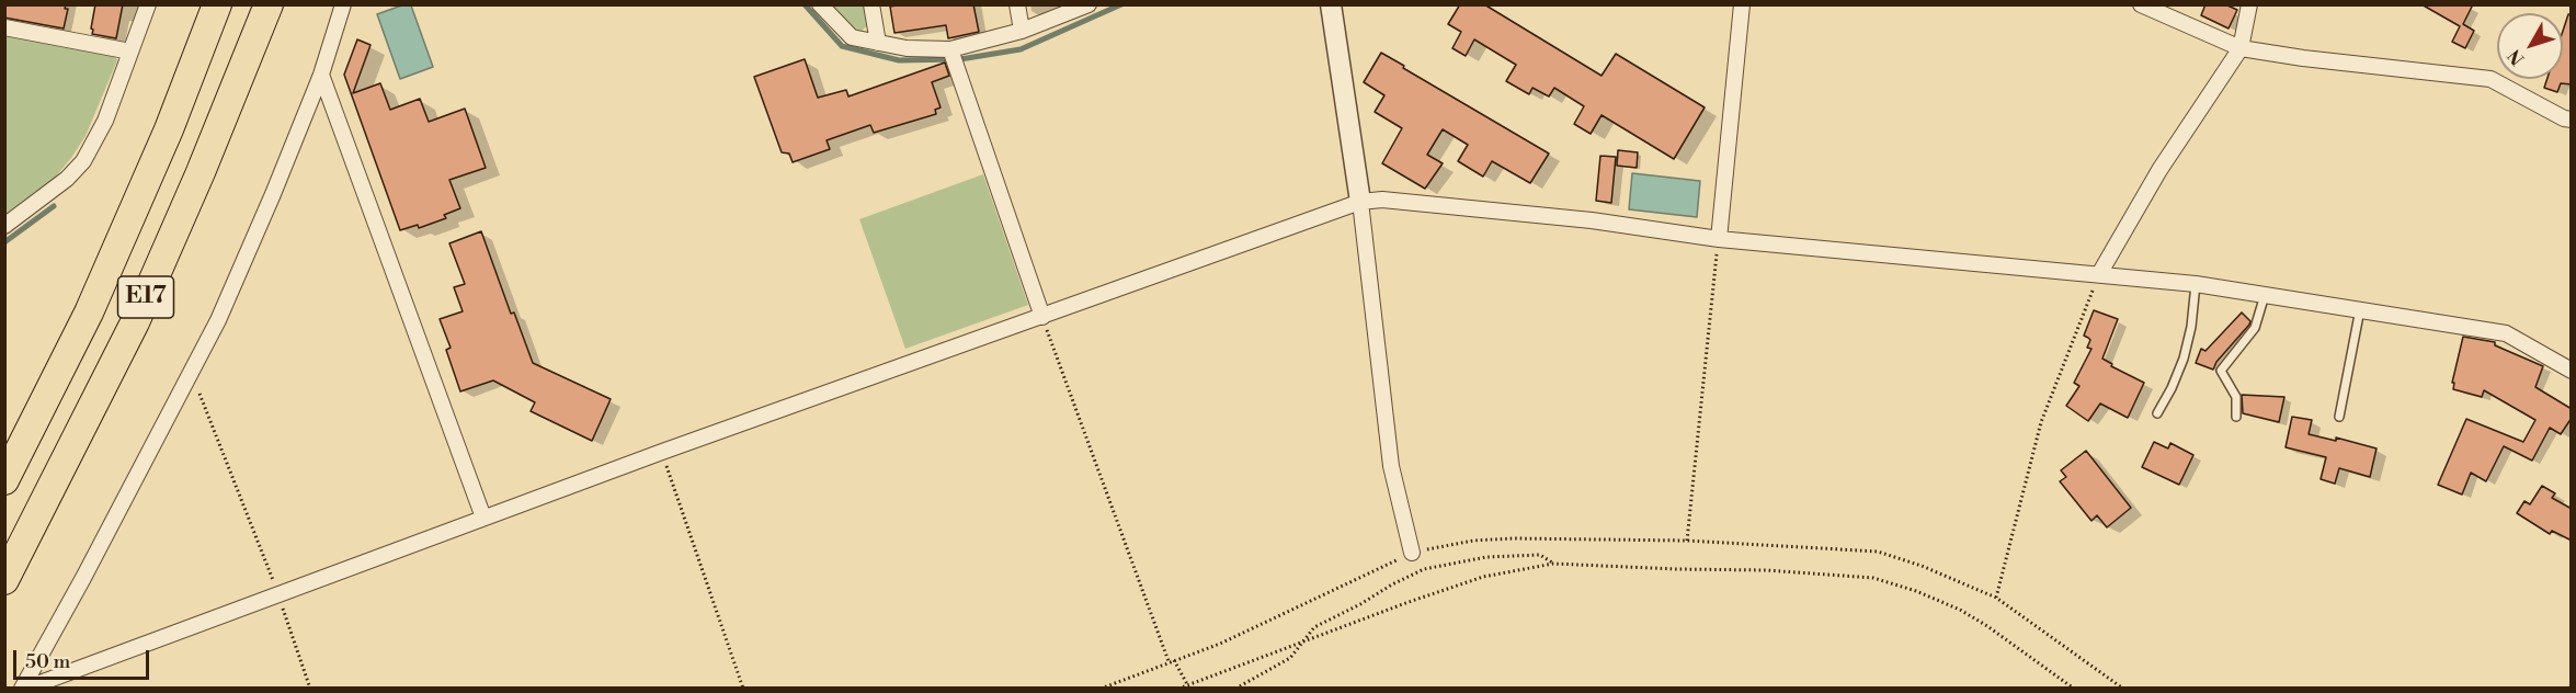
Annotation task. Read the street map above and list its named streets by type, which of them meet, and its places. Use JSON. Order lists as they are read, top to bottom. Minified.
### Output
{"streets":{"highway":["E17"]},"scale_bar":"50 m","north":"bottom left"}
